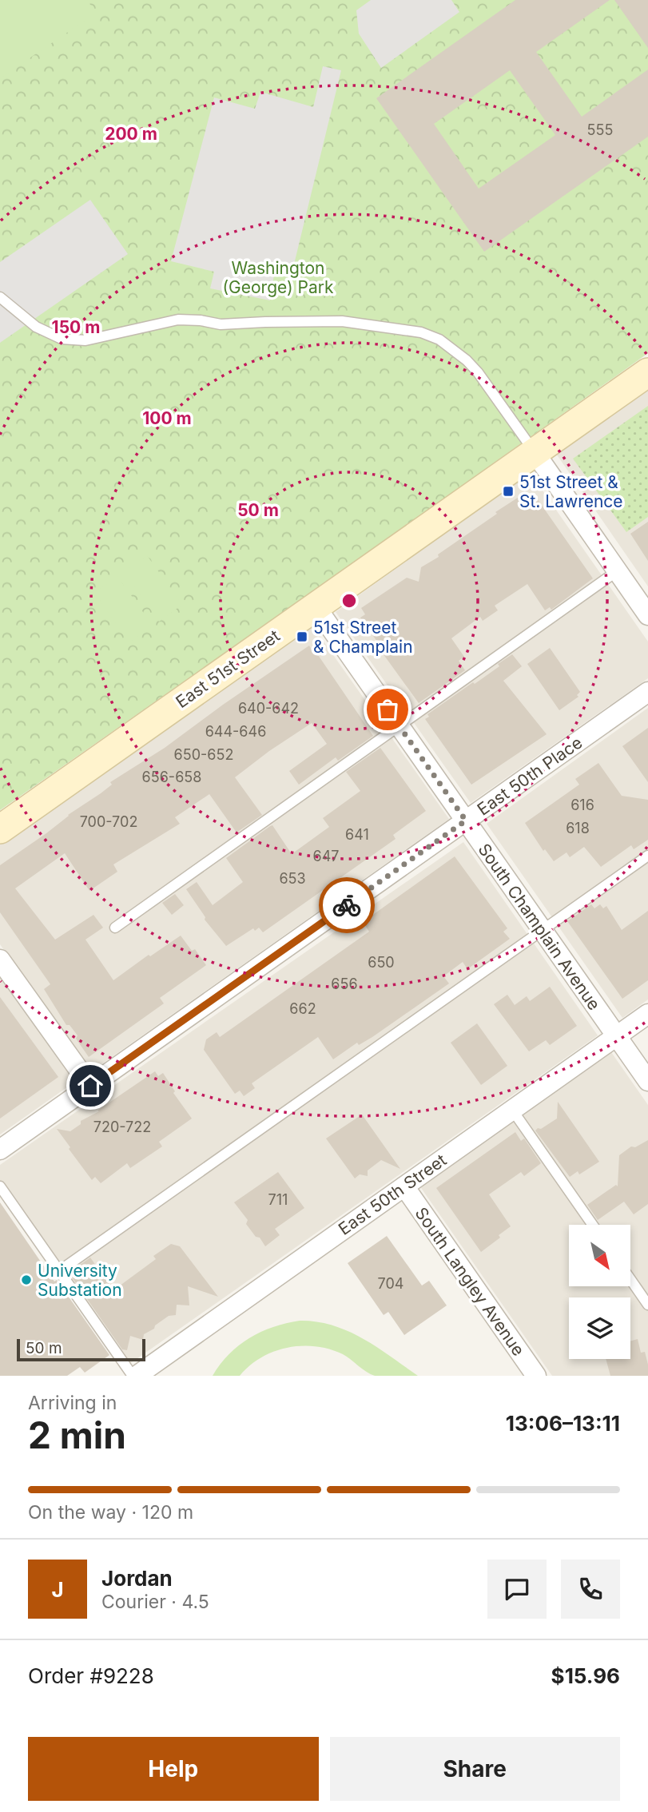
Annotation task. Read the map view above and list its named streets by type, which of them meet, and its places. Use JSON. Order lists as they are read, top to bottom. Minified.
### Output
{"streets":{"main road":["East 51st Street"],"street":["East 50th Place","South Champlain Avenue","East 50th Street","South Langley Avenue"]},"crossings":[["East 51st Street","South Champlain Avenue"],["East 50th Place","South Champlain Avenue"],["South Champlain Avenue","East 50th Street"],["East 50th Street","South Langley Avenue"]],"parks":["Washington (George) Park"],"places":{"transit":["51st Street & St. Lawrence","51st Street & Champlain"],"other":["University Substation"]},"house_numbers":["555","640-642","644-646","650-652","656-658","616","700-702","618","641","647","653","650","656","662","720-722","711","704"],"scale_bar":"50 m","north":"bottom right","page":{"scale":"50 m","heading":["2 min","Arriving in","13:06–13:11"],"panel":["Jordan","Courier · 4.5","Order #9228","$15.96"],"bar":"On the way · 120 m","round":"J","buttons":["Help","Share"]},"rings":["200 m","150 m","100 m","50 m"]}
